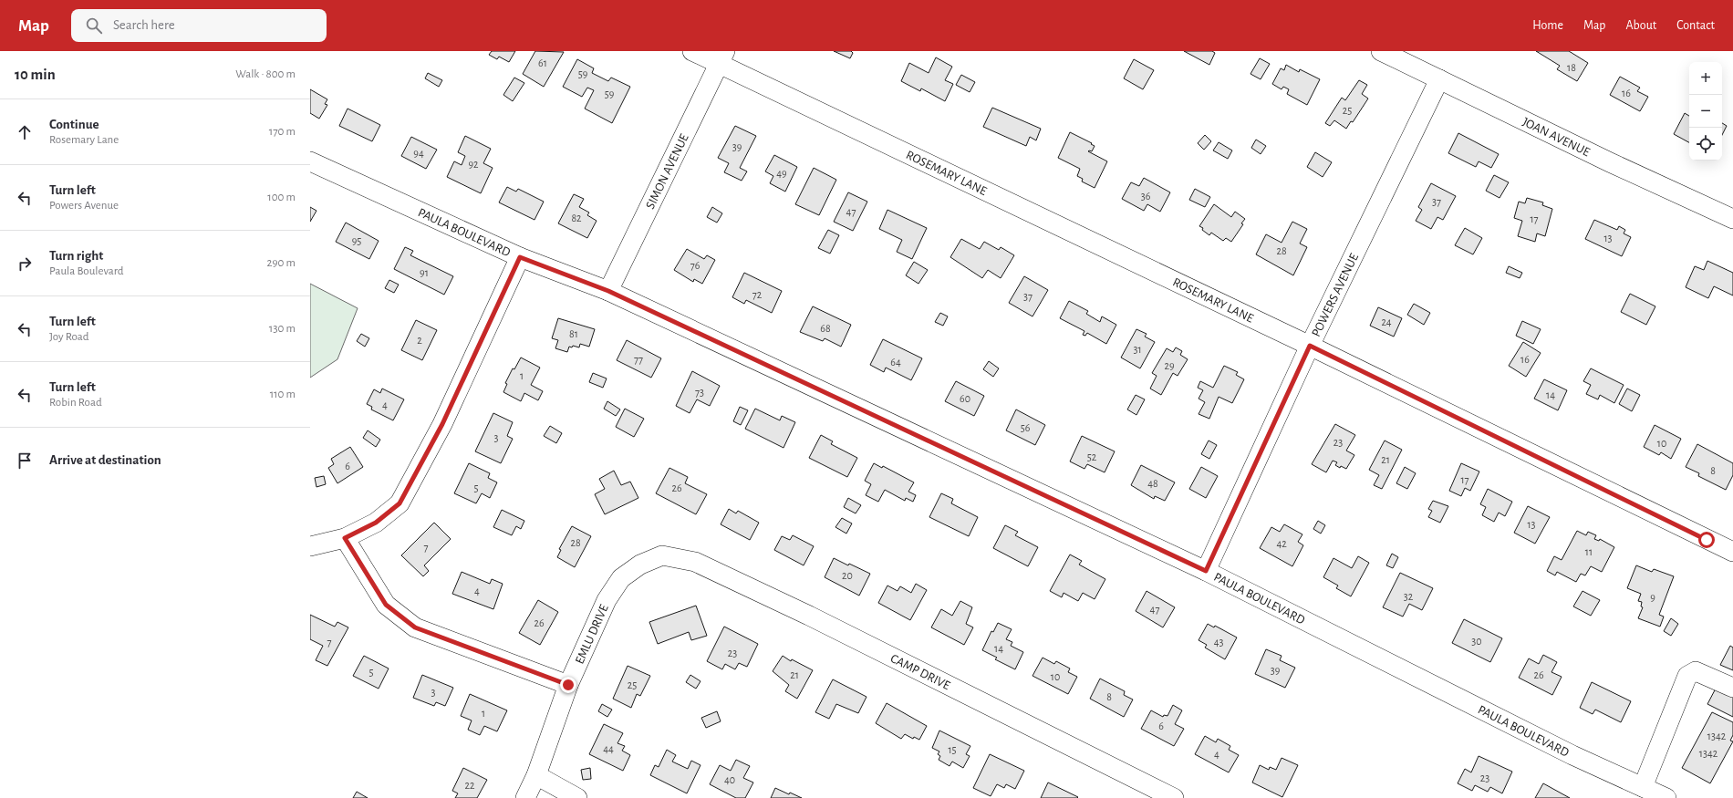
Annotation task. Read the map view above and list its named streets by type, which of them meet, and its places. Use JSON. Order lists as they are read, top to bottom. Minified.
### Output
{"streets":{"street":["JOAN AVENUE","SIMON AVENUE","ROSEMARY LANE","PAULA BOULEVARD","POWERS AVENUE","EMLU DRIVE","CAMP DRIVE"]},"crossings":[["JOAN AVENUE","POWERS AVENUE"],["SIMON AVENUE","ROSEMARY LANE"],["SIMON AVENUE","PAULA BOULEVARD"],["ROSEMARY LANE","POWERS AVENUE"],["PAULA BOULEVARD","POWERS AVENUE"],["EMLU DRIVE","CAMP DRIVE"]],"house_numbers":["61","18","59","16","59","25","39","94","92","49","36","37","47","82","17","13","95","28","76","91","72","37","24","68","81","2","31","77","16","64","29","1","73","14","60","4","56","3","23","10","52","21","6","8","17","48","5","26","13","28","42","7","11","20","4","32","9","47","26","30","7","43","14","23","39","5","21","26","10","25","3","8","1","6","1342","44","15","1342","4","23","40","22"],"page":{"header":"Map","search":"Search here","nav":["Home","Map","About","Contact"],"heading":["10 min","Walk · 800 m"],"map_buttons":["+","−"],"list":[["Continue","Rosemary Lane","170 m"],["Turn left","Powers Avenue","100 m"],["Turn right","Paula Boulevard","290 m"],["Turn left","Joy Road","130 m"],["Turn left","Robin Road","110 m"],"Arrive at destination"]}}
